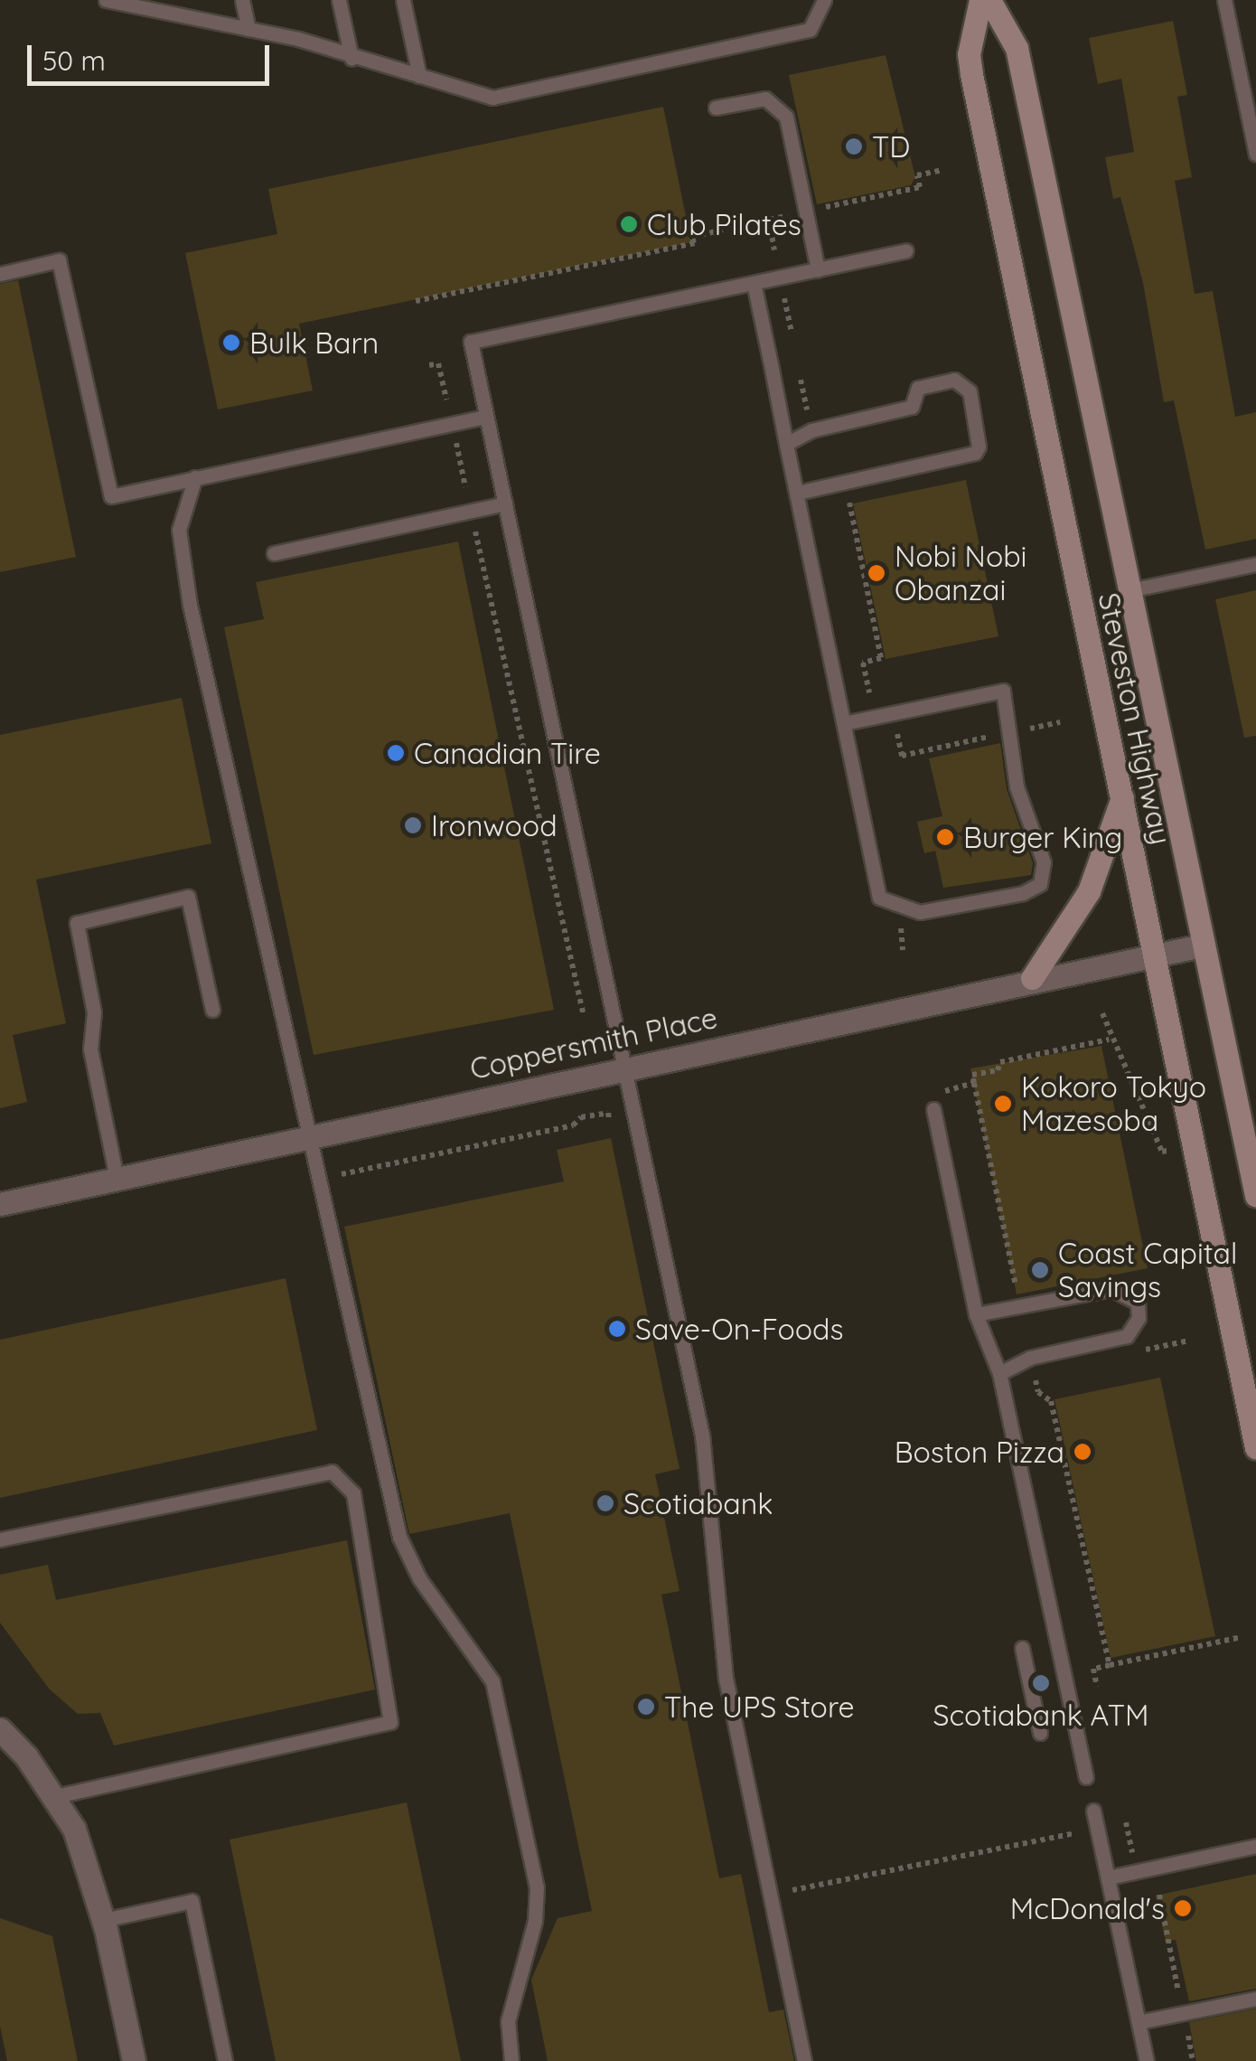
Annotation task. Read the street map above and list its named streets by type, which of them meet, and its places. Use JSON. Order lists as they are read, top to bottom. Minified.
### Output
{"streets":{"main road":["Steveston Highway"],"street":["Coppersmith Place"]},"crossings":[["Steveston Highway","Coppersmith Place"]],"places":["TD","Club Pilates","Bulk Barn","Nobi Nobi Obanzai","Canadian Tire","Ironwood","Burger King","Kokoro Tokyo Mazesoba","Coast Capital Savings","Save-On-Foods","Boston Pizza","Scotiabank","Scotiabank ATM","The UPS Store","McDonald's"],"scale_bar":"50 m"}
